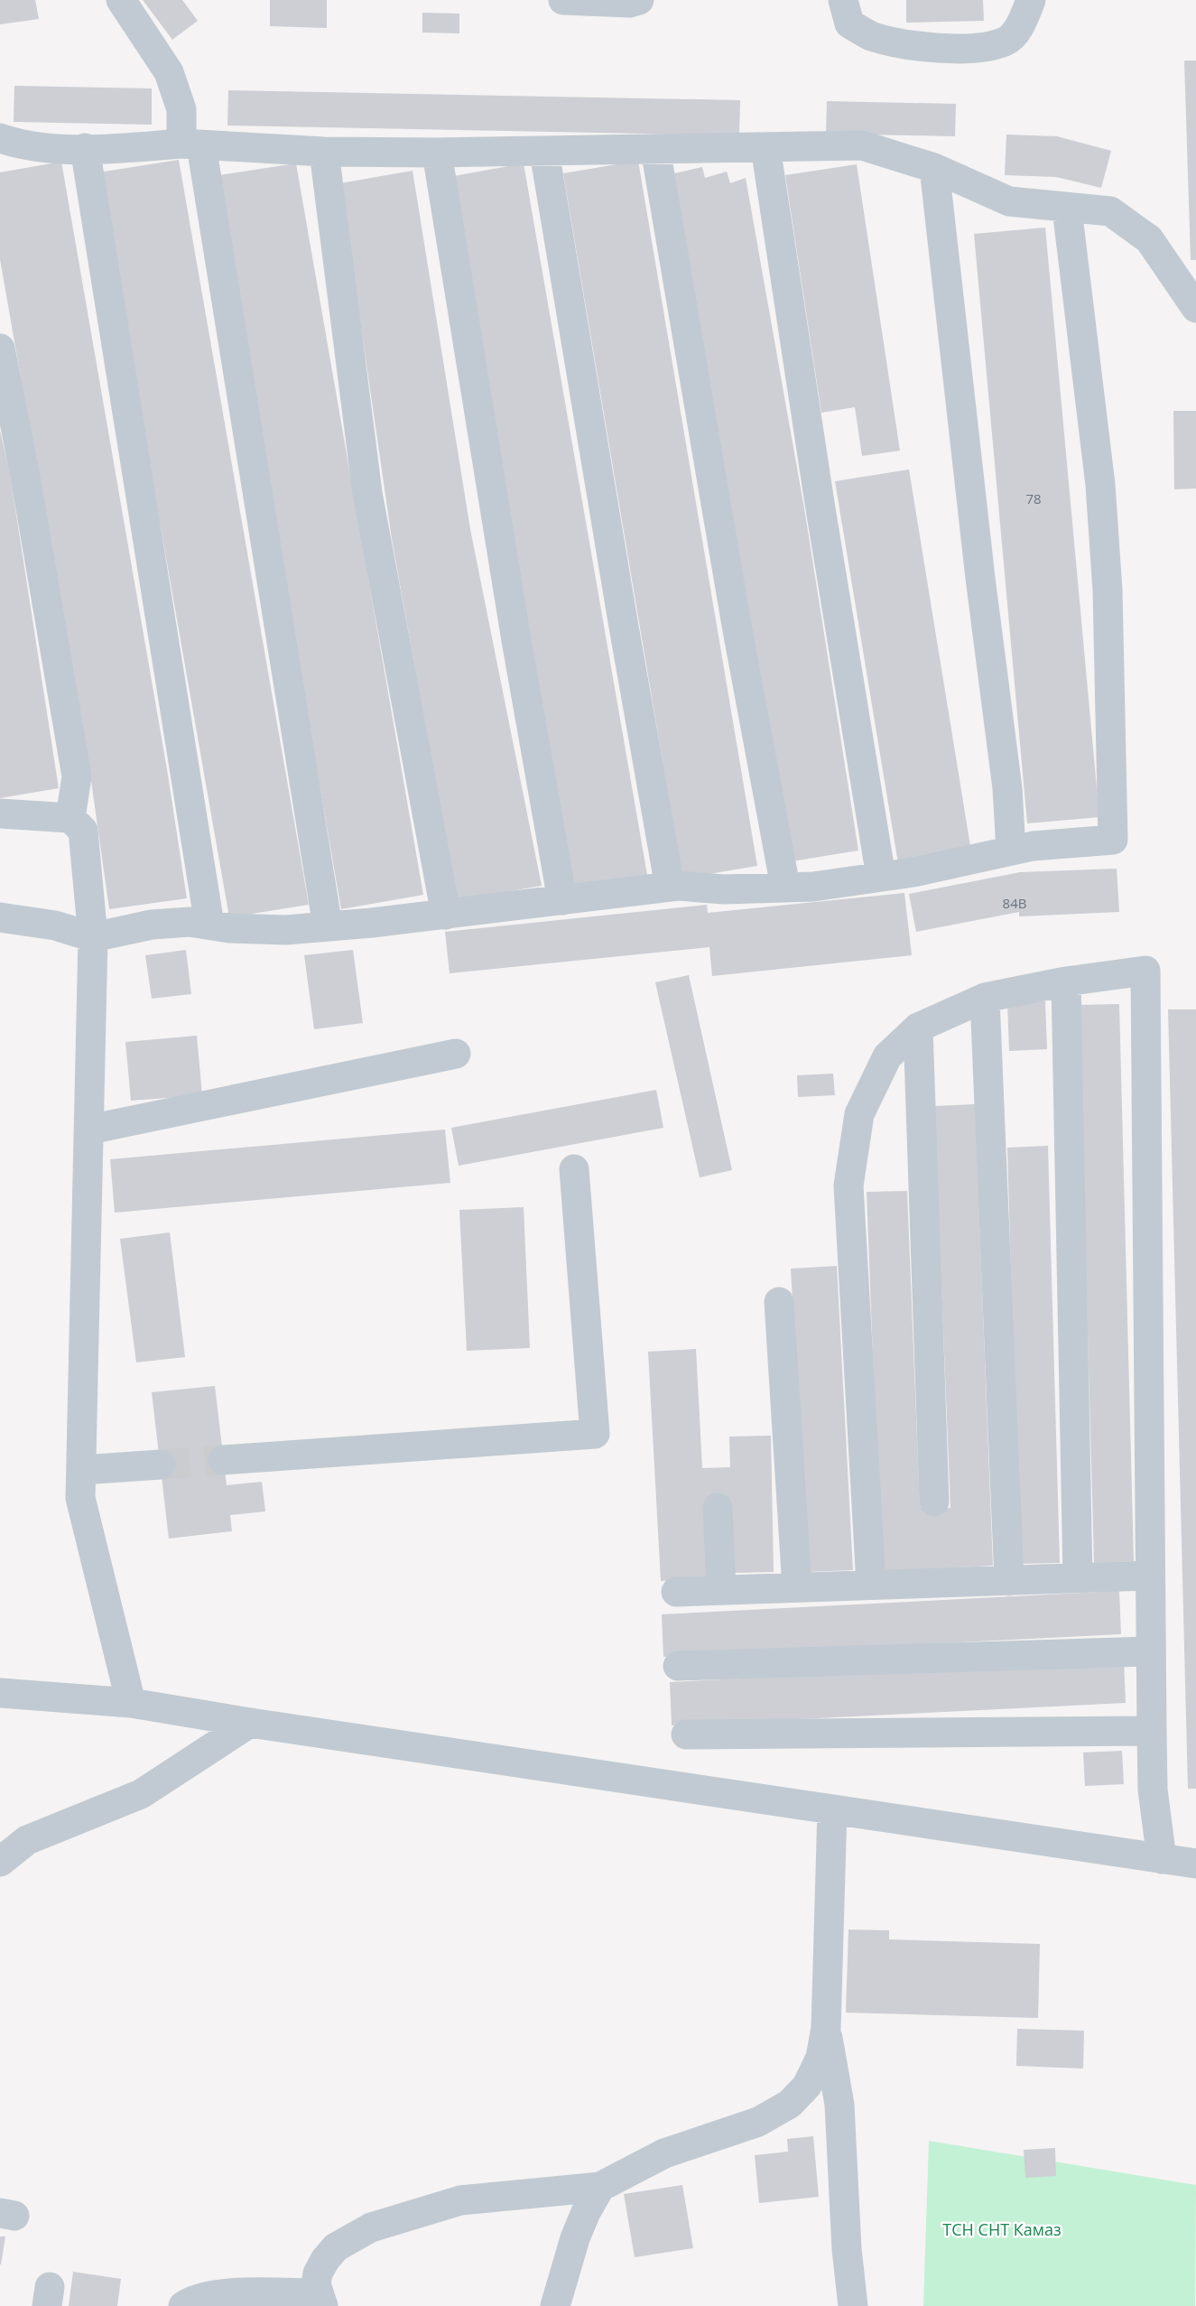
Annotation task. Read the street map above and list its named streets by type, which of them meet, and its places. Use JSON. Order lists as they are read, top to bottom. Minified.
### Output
{"parks":["ТСН СНТ Камаз"],"house_numbers":["78","84В"]}
